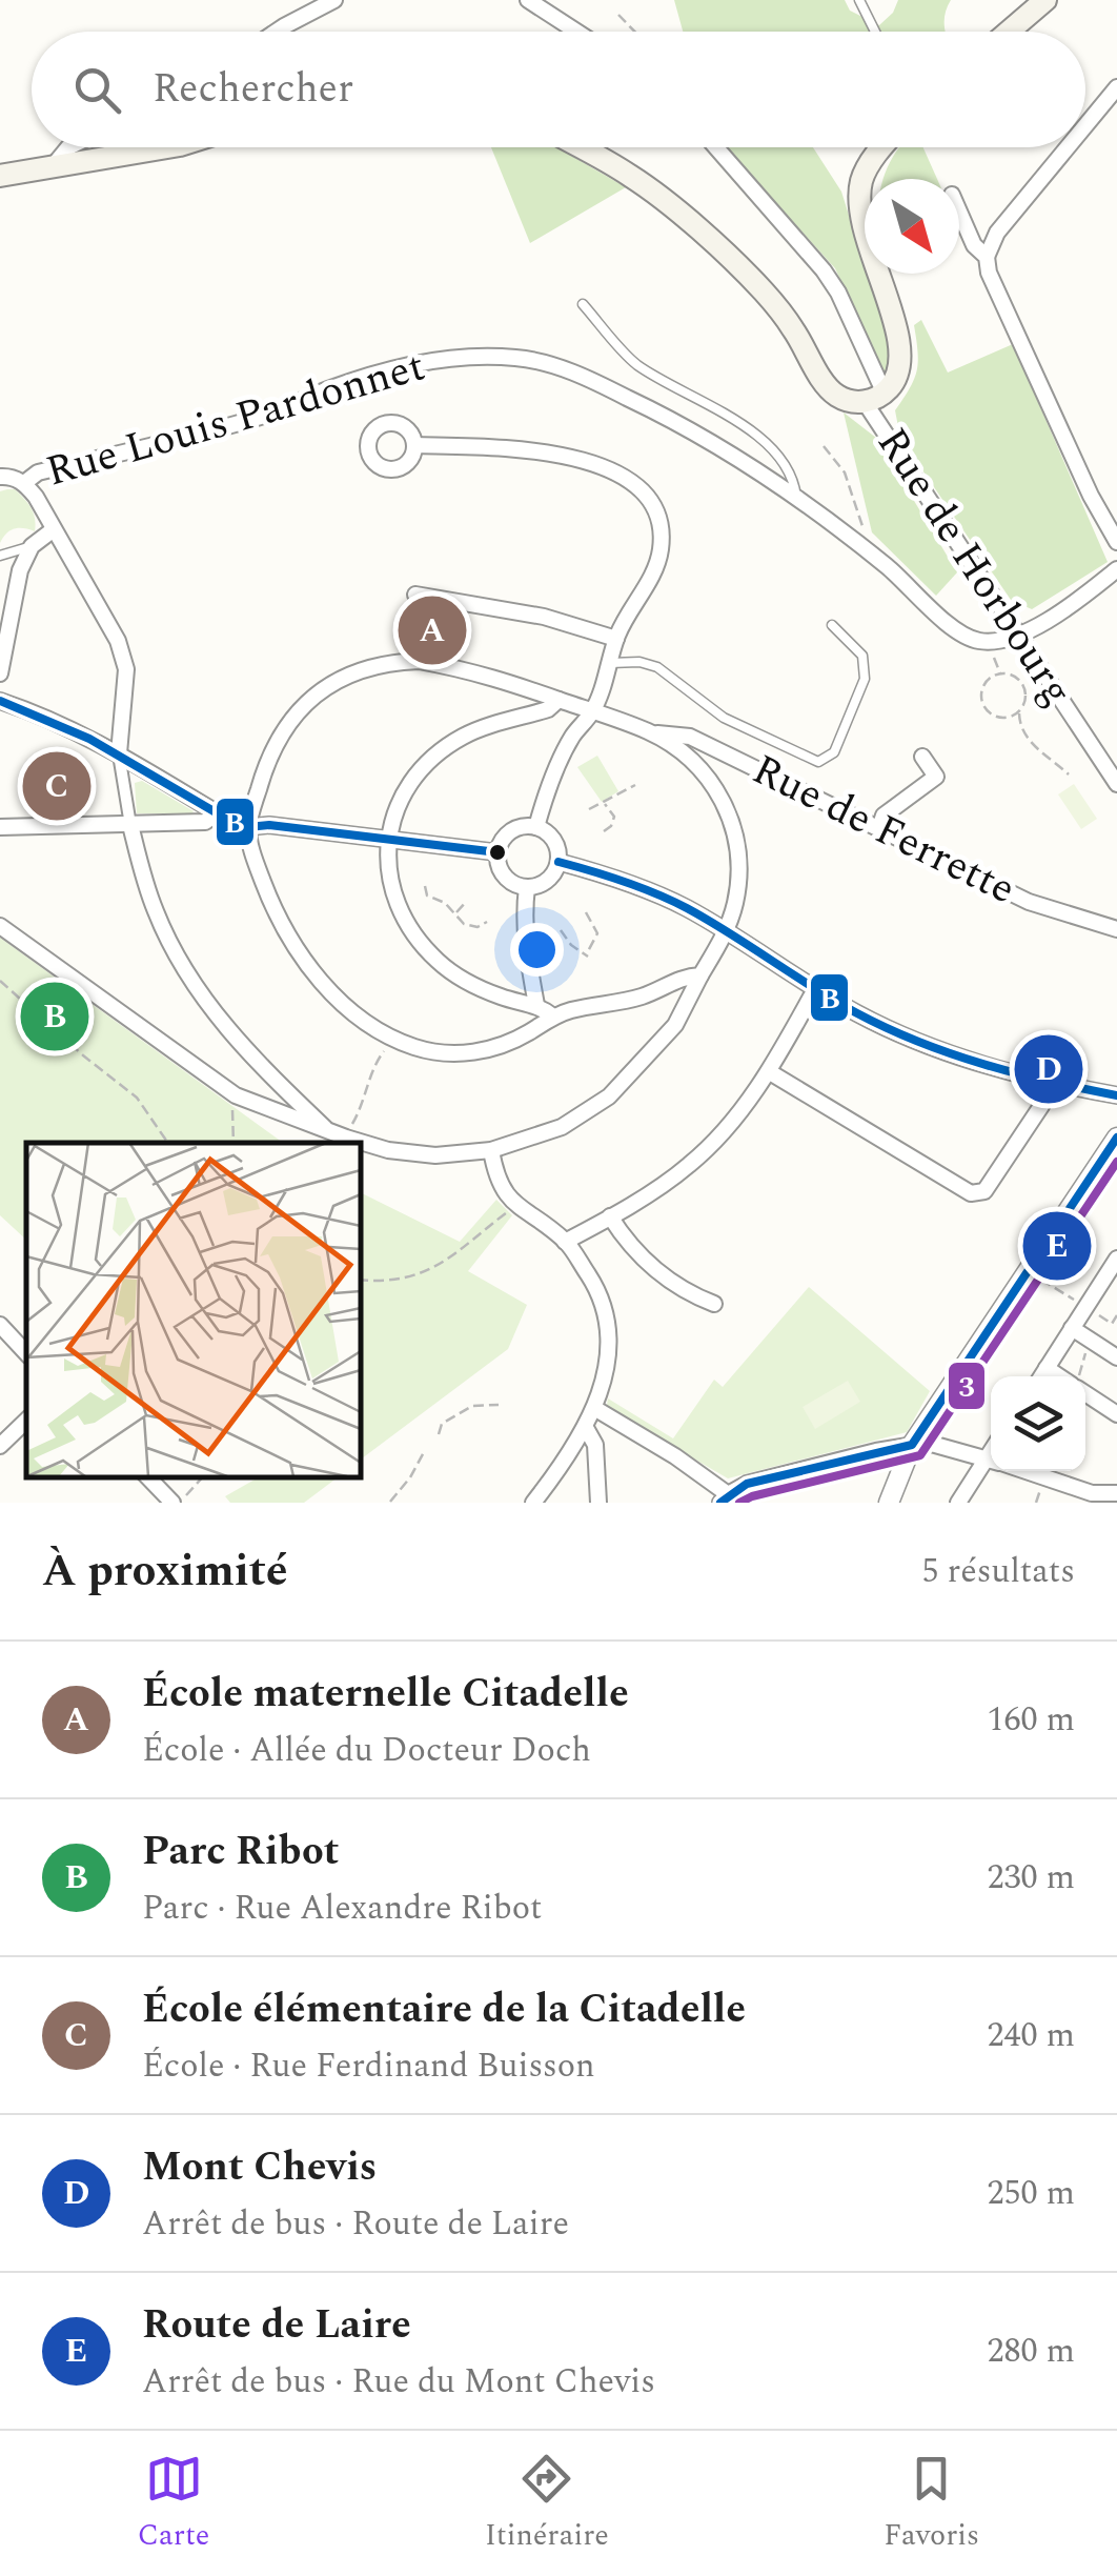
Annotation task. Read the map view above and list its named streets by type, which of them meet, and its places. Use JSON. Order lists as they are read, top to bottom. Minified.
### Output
{"streets":{"street":["Rue Louis Pardonnet","Rue de Horbourg","Rue de Ferrette"]},"crossings":[["Rue Louis Pardonnet","Rue de Horbourg"]],"lines":["transit line B","transit line 3"],"north":"bottom right","page":{"search":"Rechercher","pins":["A","C","B","D","E"],"heading":["À proximité","5 résultats"],"list":[{"mark":"A","name":"École maternelle Citadelle","note":"École · Allée du Docteur Doch","value":"160 m"},{"mark":"B","name":"Parc Ribot","note":"Parc · Rue Alexandre Ribot","value":"230 m"},{"mark":"C","name":"École élémentaire de la Citadelle","note":"École · Rue Ferdinand Buisson","value":"240 m"},{"mark":"D","name":"Mont Chevis","note":"Arrêt de bus · Route de Laire","value":"250 m"},{"mark":"E","name":"Route de Laire","note":"Arrêt de bus · Rue du Mont Chevis","value":"280 m"}],"nav":["Carte","Itinéraire","Favoris"]}}
